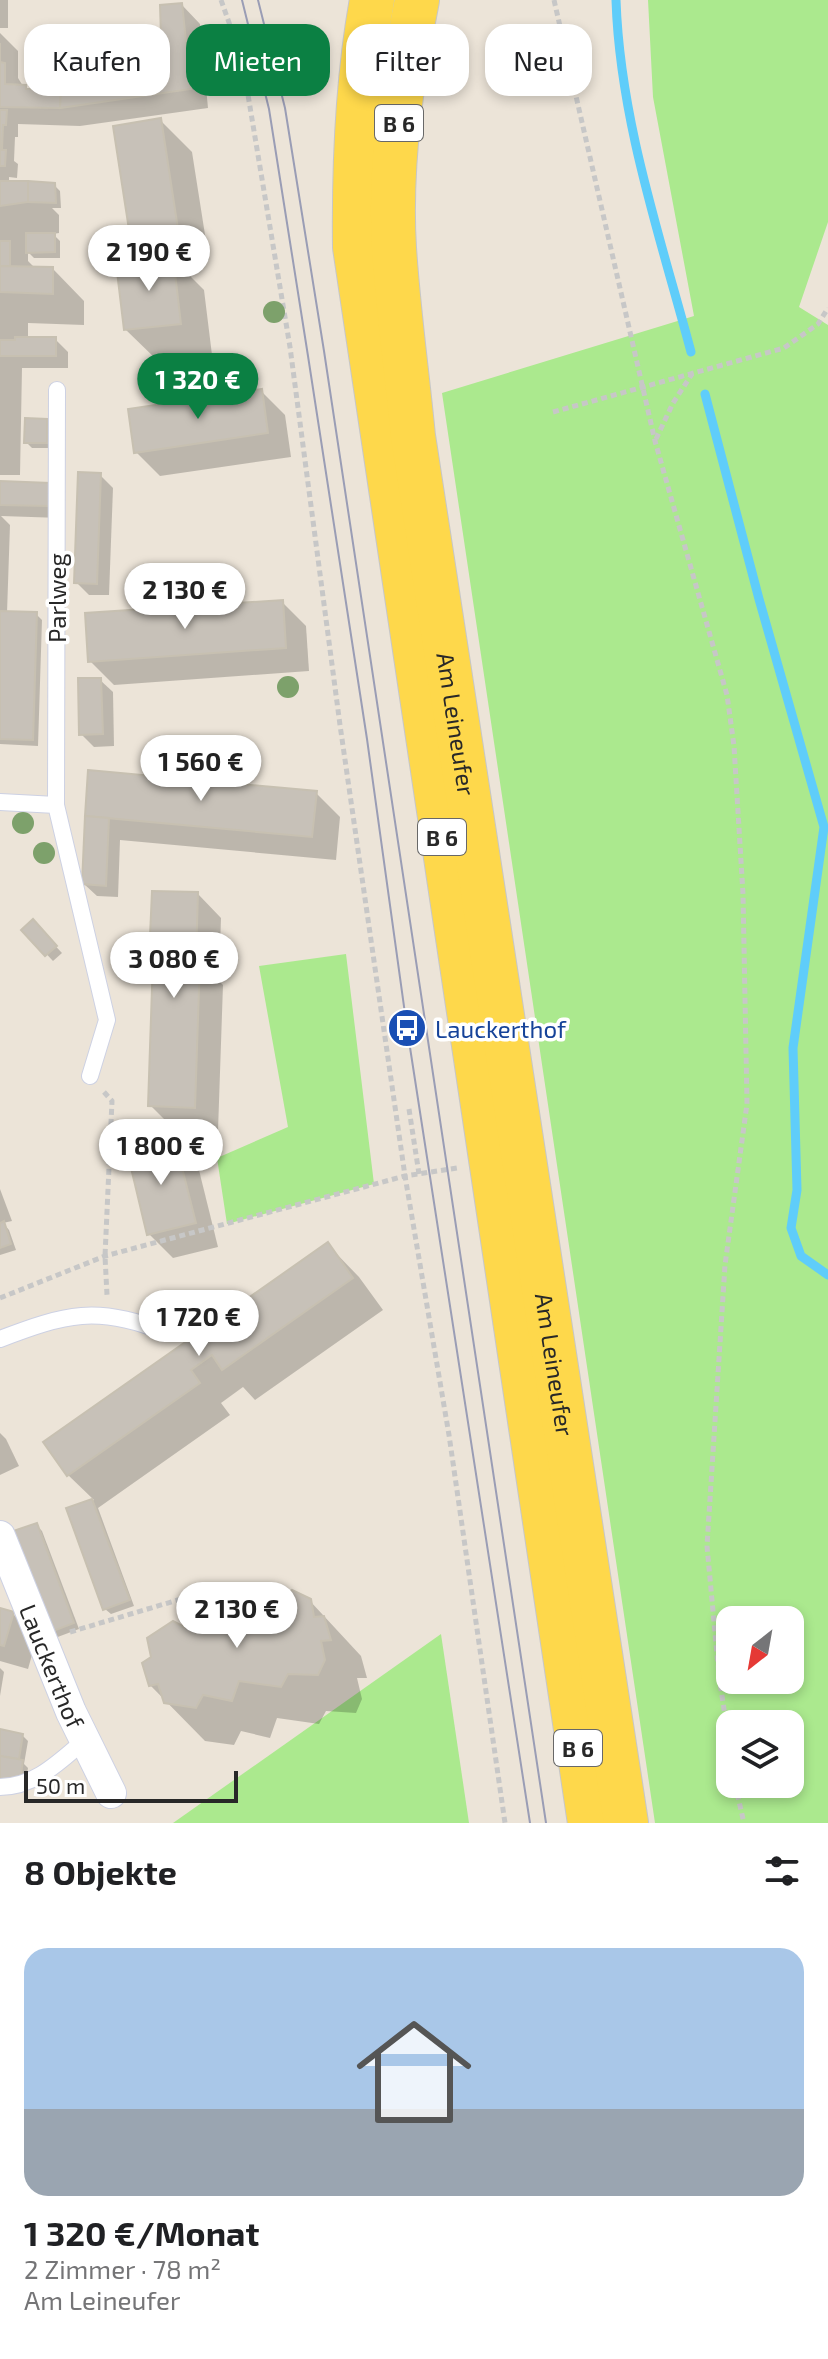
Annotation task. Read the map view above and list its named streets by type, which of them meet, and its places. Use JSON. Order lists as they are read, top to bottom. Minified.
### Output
{"streets":{"main road":["B 6","Am Leineufer"],"street":["Lauckerthof"],"lane":["Parlweg"]},"places":{"bus stop":["Lauckerthof"]},"scale_bar":"50 m","north":"bottom left","page":{"chip":["Kaufen","Mieten","Filter","Neu"],"price":["2 190 €","1 320 €","2 130 €","1 560 €","3 080 €","1 800 €","1 720 €","2 130 €"],"scale":"50 m","heading":"8 Objekte","list":[{"name":"1 320 €/Monat","note":"2 Zimmer · 78 m² · Am Leineufer"}]}}
